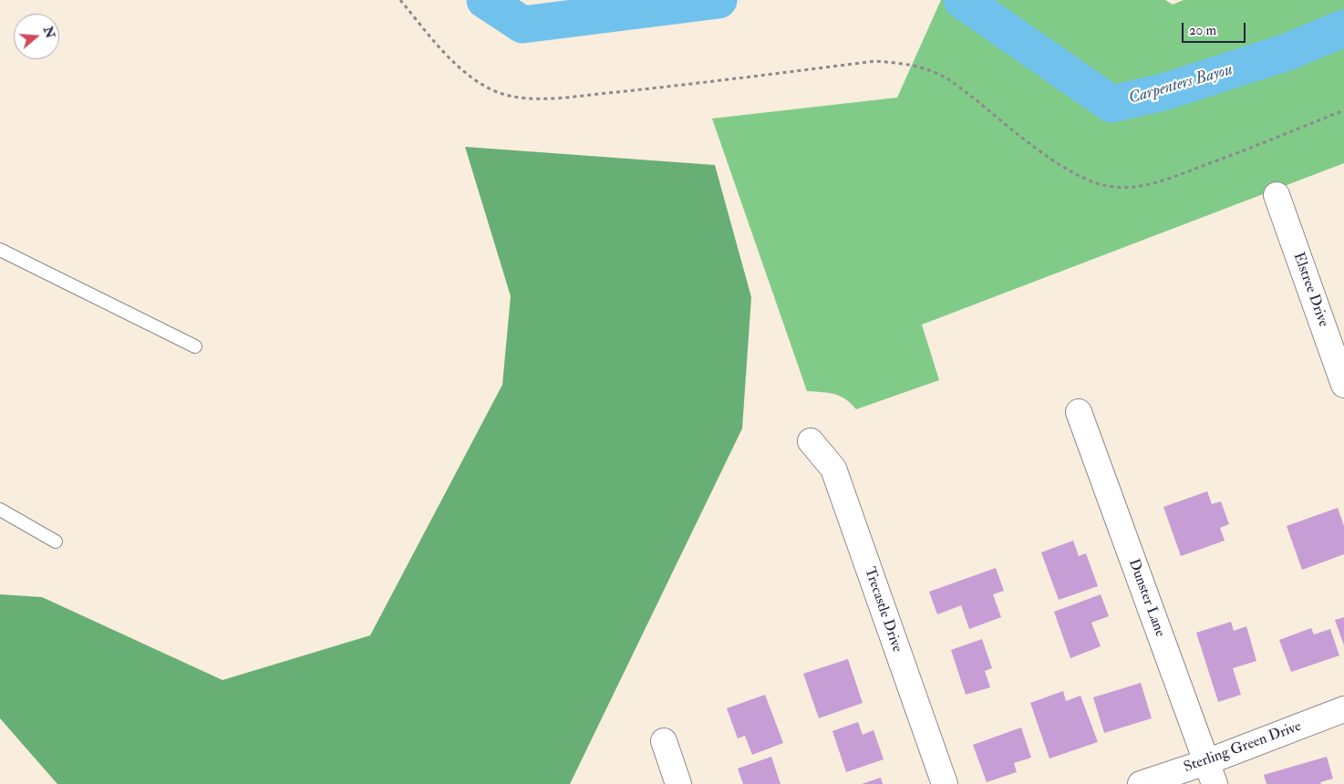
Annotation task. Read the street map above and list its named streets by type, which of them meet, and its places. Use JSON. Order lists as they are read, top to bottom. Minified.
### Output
{"streets":{"street":["Elstree Drive","Dunster Lane","Trecastle Drive","Sterling Green Drive"]},"crossings":[["Dunster Lane","Sterling Green Drive"]],"water":["Carpenters Bayou"],"scale_bar":"20 m","north":"right"}
